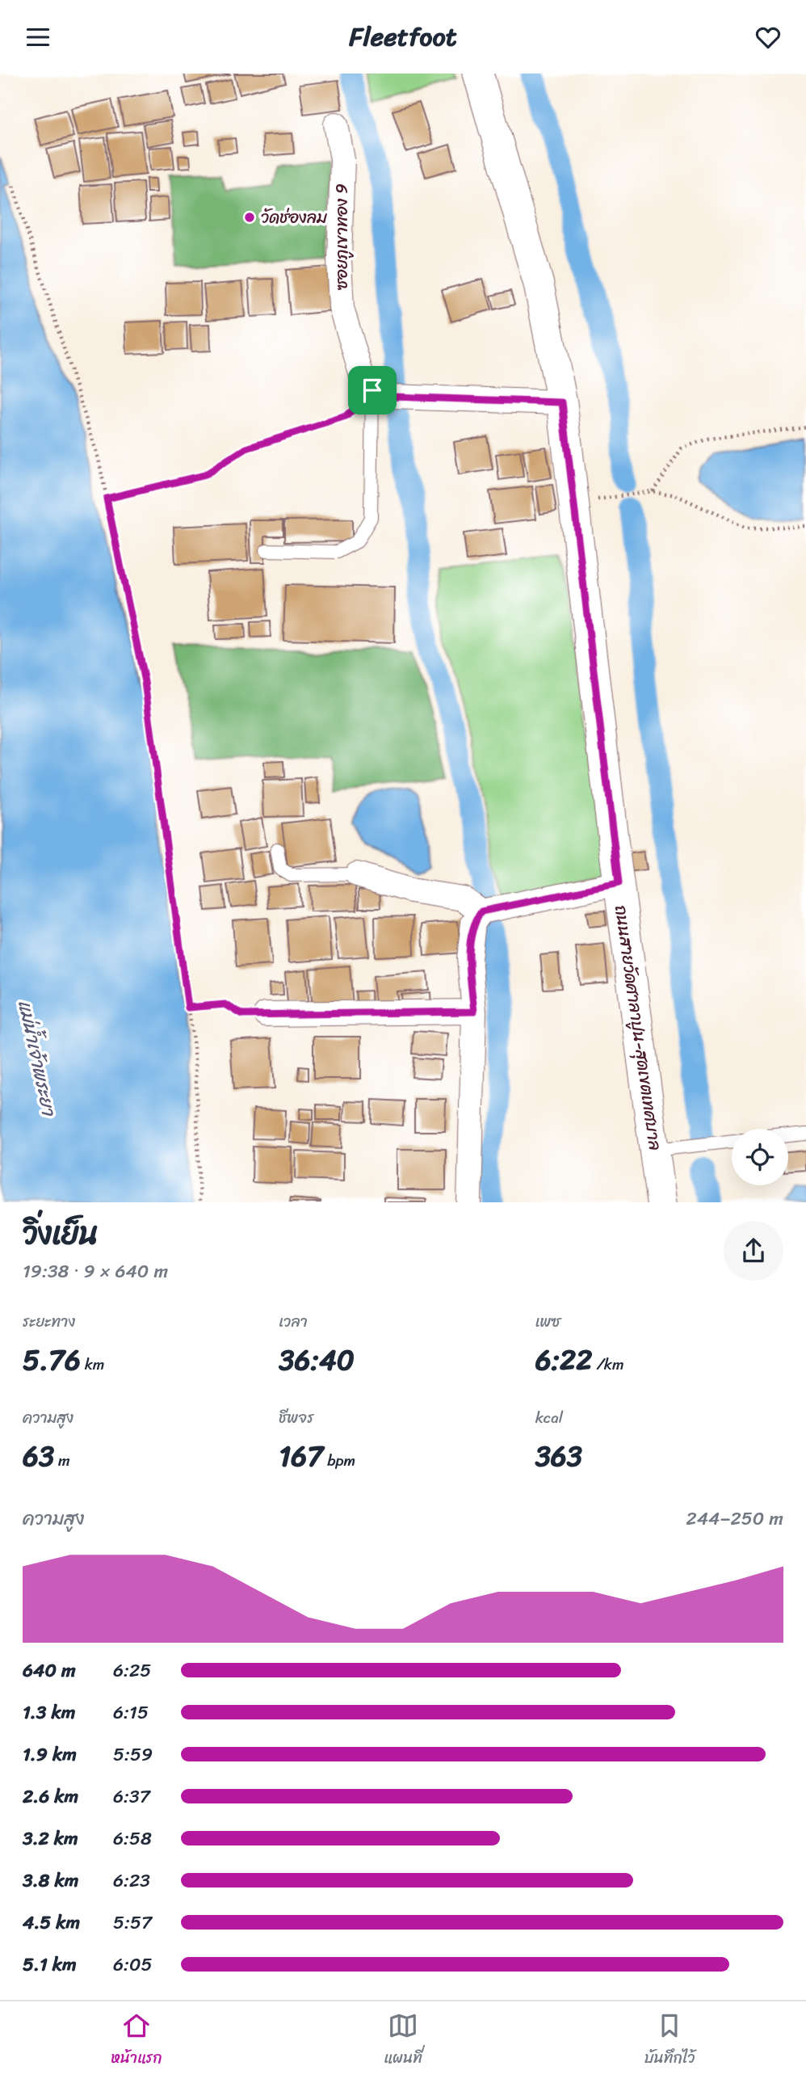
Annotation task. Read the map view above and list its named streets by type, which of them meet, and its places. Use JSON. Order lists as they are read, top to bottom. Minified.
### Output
{"streets":{"street":["ซอยภูเขาทอง 9","ถนนสายวัดศาลาปูน-สุดเขตเทศบาล"]},"water":["แม่น้ำเจ้าพระยา"],"places":["วัดช่องลม"],"page":{"header":"Fleetfoot","heading":["วิ่งเย็น","19:38 · 9 × 640 m"],"stats":[["ระยะทาง","5.76 km"],["เวลา","36:40"],["เพซ","6:22 /km"],["ความสูง","63 m"],["ชีพจร","167 bpm"],["kcal","363"]],"chart":["ความสูง","244–250 m"],"list":[{"name":"640 m","note":"6:25"},{"name":"1.3 km","note":"6:15"},{"name":"1.9 km","note":"5:59"},{"name":"2.6 km","note":"6:37"},{"name":"3.2 km","note":"6:58"},{"name":"3.8 km","note":"6:23"},{"name":"4.5 km","note":"5:57"},{"name":"5.1 km","note":"6:05"}],"tabs":["หน้าแรก","แผนที่","บันทึกไว้"]}}
